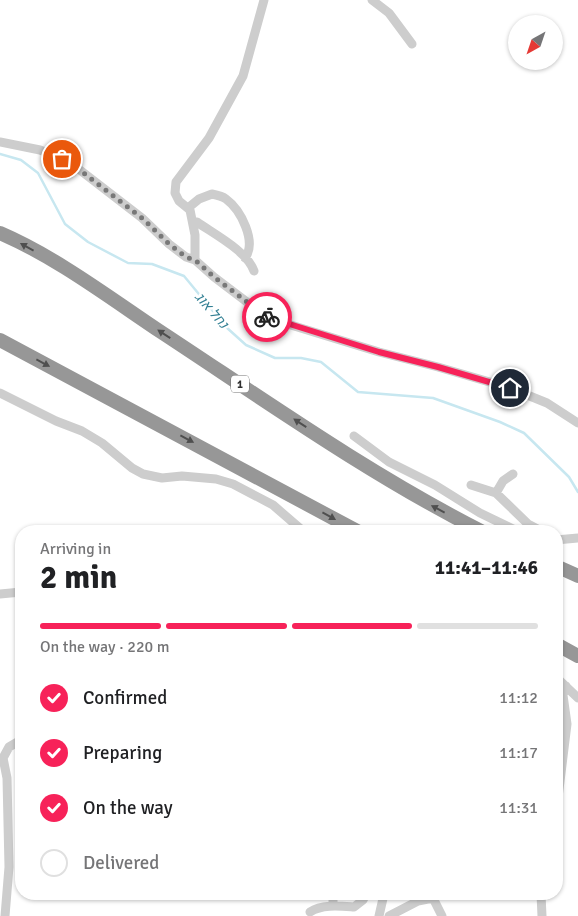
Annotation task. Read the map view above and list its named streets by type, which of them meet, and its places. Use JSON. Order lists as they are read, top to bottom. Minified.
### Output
{"streets":{"highway":["1"]},"water":["נחל אוג"],"north":"bottom left","page":{"heading":["2 min","Arriving in","11:41–11:46"],"bar":"On the way · 220 m","list":[["Confirmed","11:12"],["Preparing","11:17"],["On the way","11:31"],"Delivered"]}}
